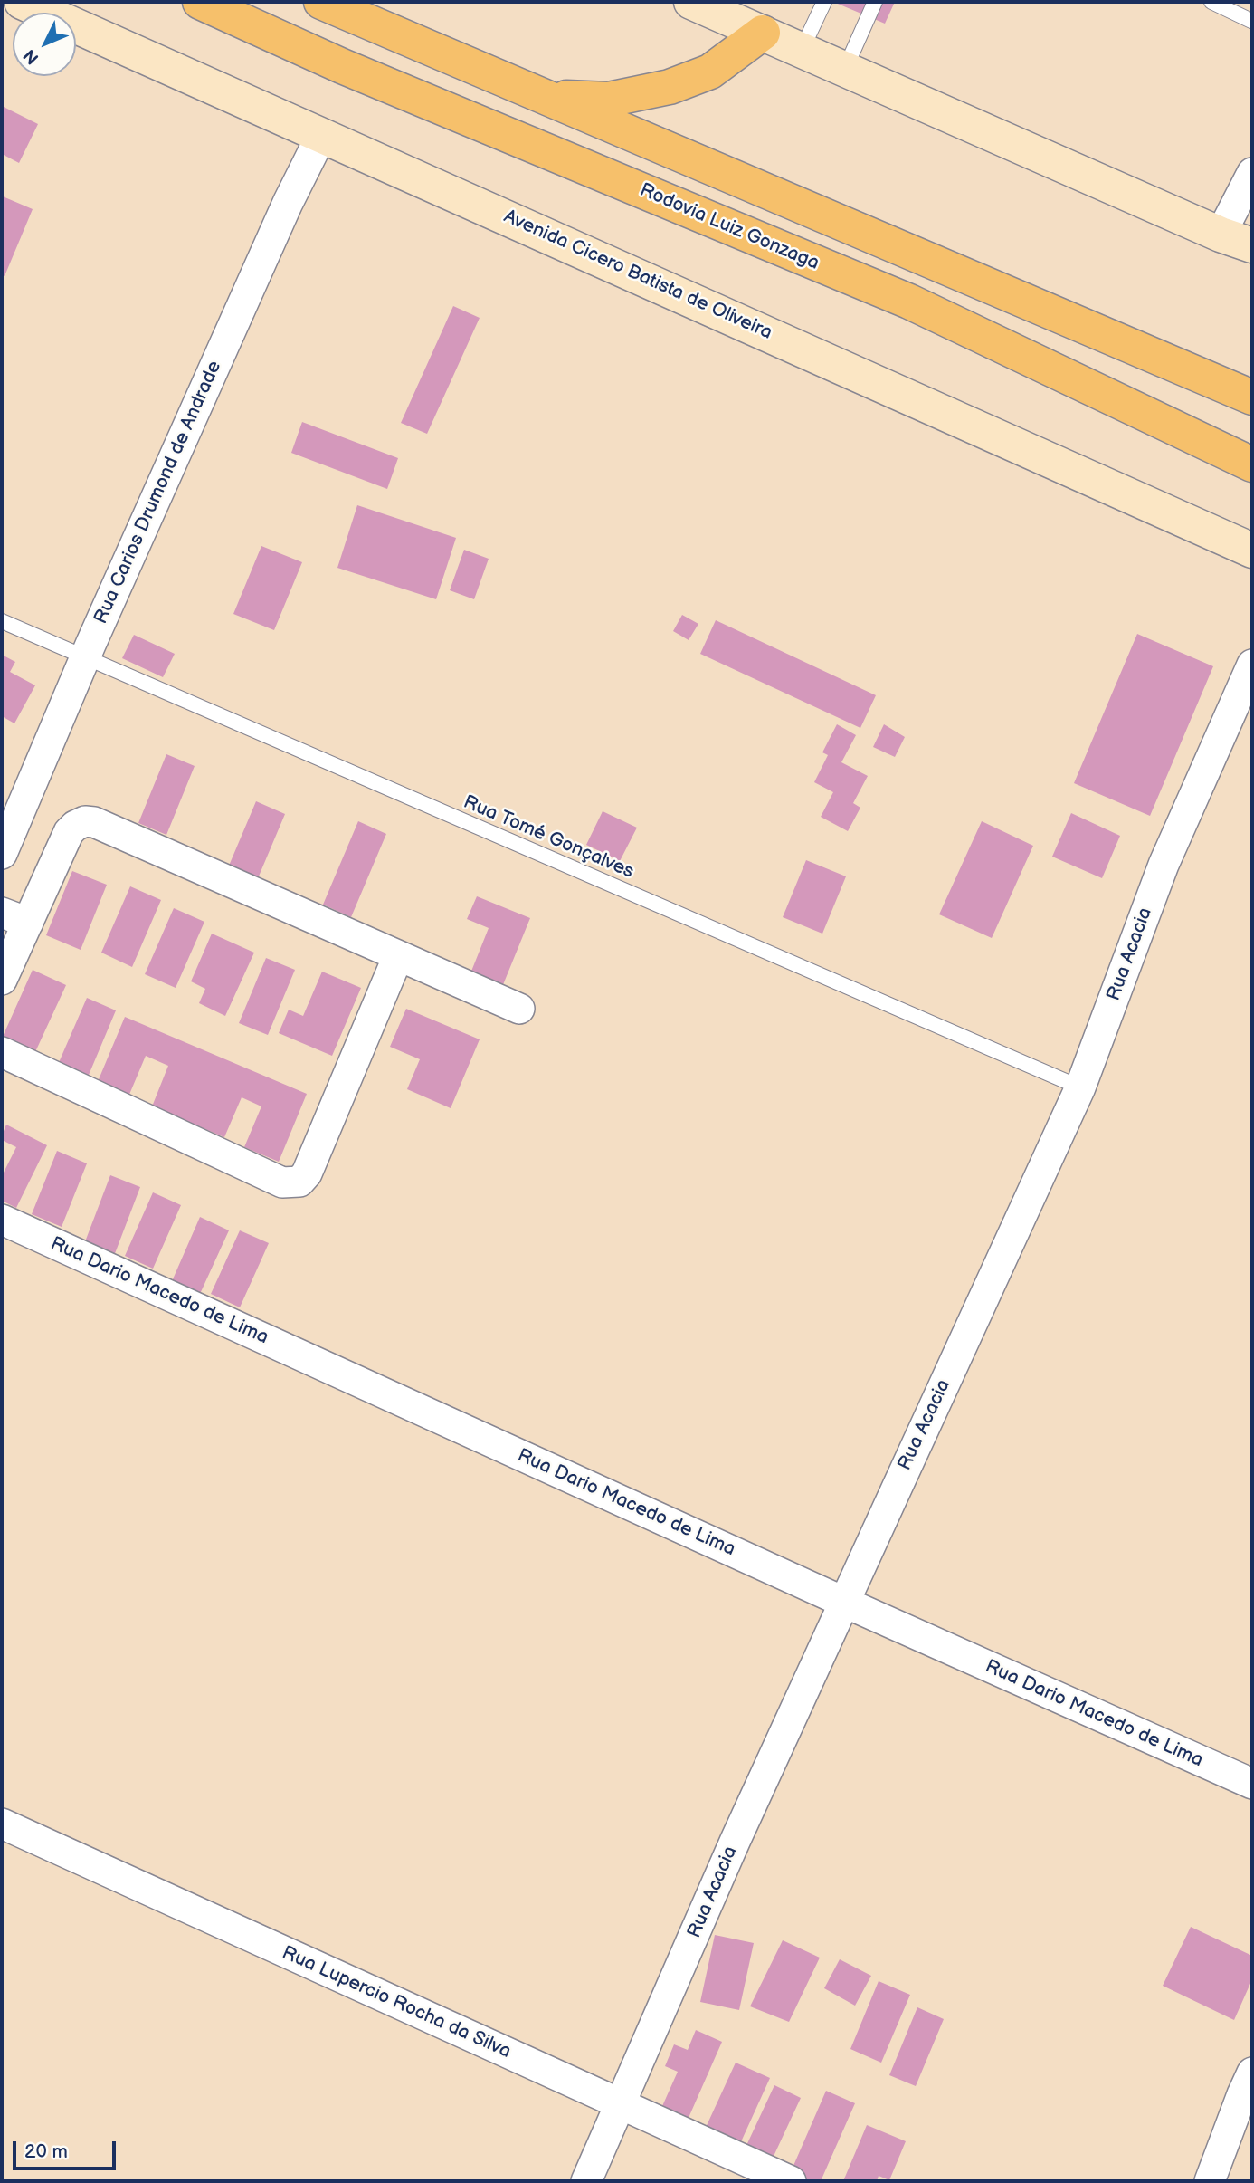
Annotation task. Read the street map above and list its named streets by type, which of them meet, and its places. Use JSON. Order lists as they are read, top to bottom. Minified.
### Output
{"streets":{"highway":["Rodovia Luiz Gonzaga"],"main road":["Avenida Cicero Batista de Oliveira"],"street":["Rua Carios Drumond de Andrade","Rua Acacia","Rua Dario Macedo de Lima","Rua Lupercio Rocha da Silva"],"lane":["Rua Tomé Gonçalves"]},"crossings":[["Avenida Cicero Batista de Oliveira","Rua Carios Drumond de Andrade"],["Rua Carios Drumond de Andrade","Rua Tomé Gonçalves"],["Rua Tomé Gonçalves","Rua Acacia"],["Rua Acacia","Rua Dario Macedo de Lima"],["Rua Acacia","Rua Lupercio Rocha da Silva"]],"scale_bar":"20 m","north":"bottom left"}
